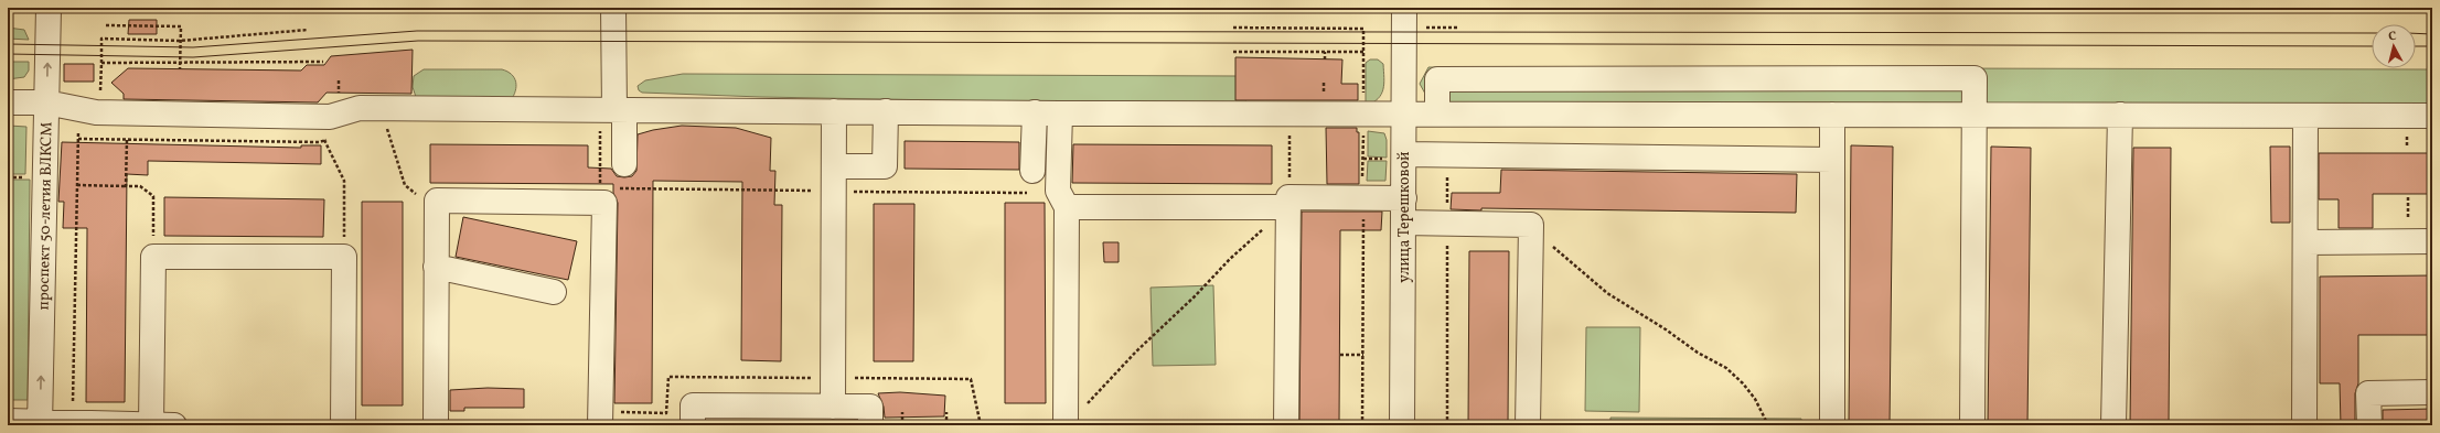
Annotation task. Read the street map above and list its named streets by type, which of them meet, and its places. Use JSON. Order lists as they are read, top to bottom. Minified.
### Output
{"streets":{"street":["проспект 50-летия ВЛКСМ","улица Терешковой"]},"north":"top"}
